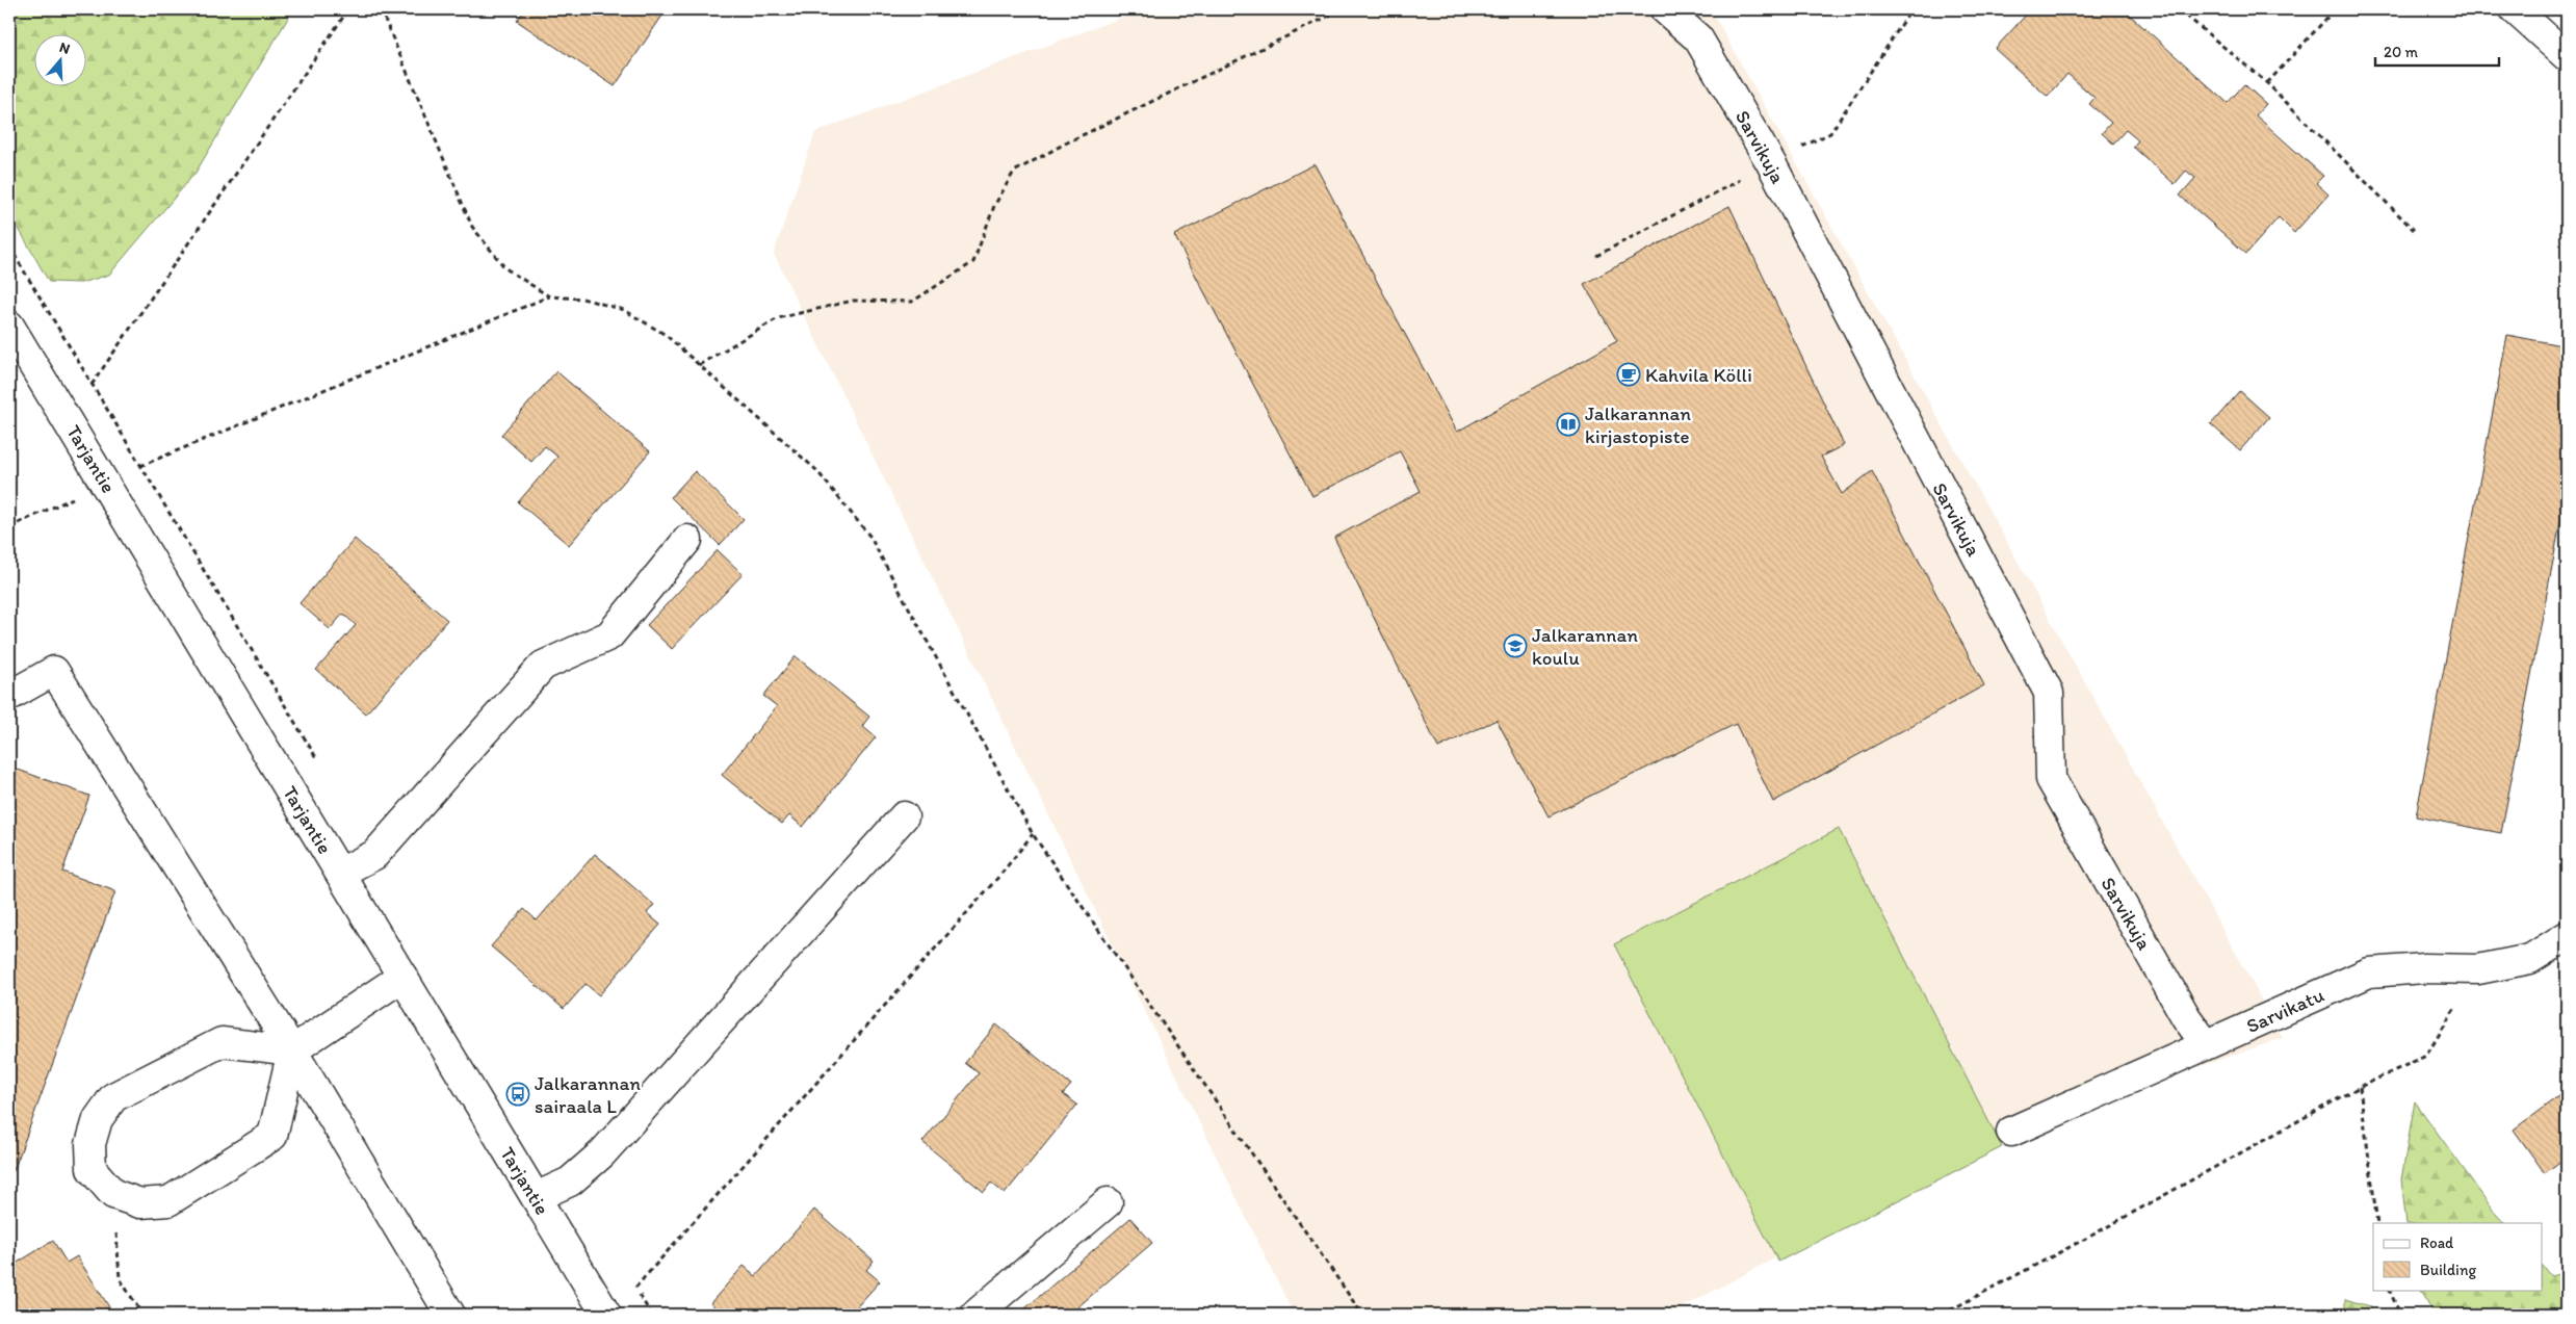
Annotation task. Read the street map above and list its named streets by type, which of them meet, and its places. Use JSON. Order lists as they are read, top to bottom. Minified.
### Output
{"streets":{"street":["Sarvikuja","Tarjantie","Sarvikatu"]},"crossings":[["Sarvikuja","Sarvikatu"]],"places":{"cafe":["Kahvila Kölli"],"library":["Jalkarannan kirjastopiste"],"school or university":["Jalkarannan koulu"],"bus stop":["Jalkarannan sairaala L"]},"legend":["Road","Building"],"scale_bar":"20 m","north":"top"}
